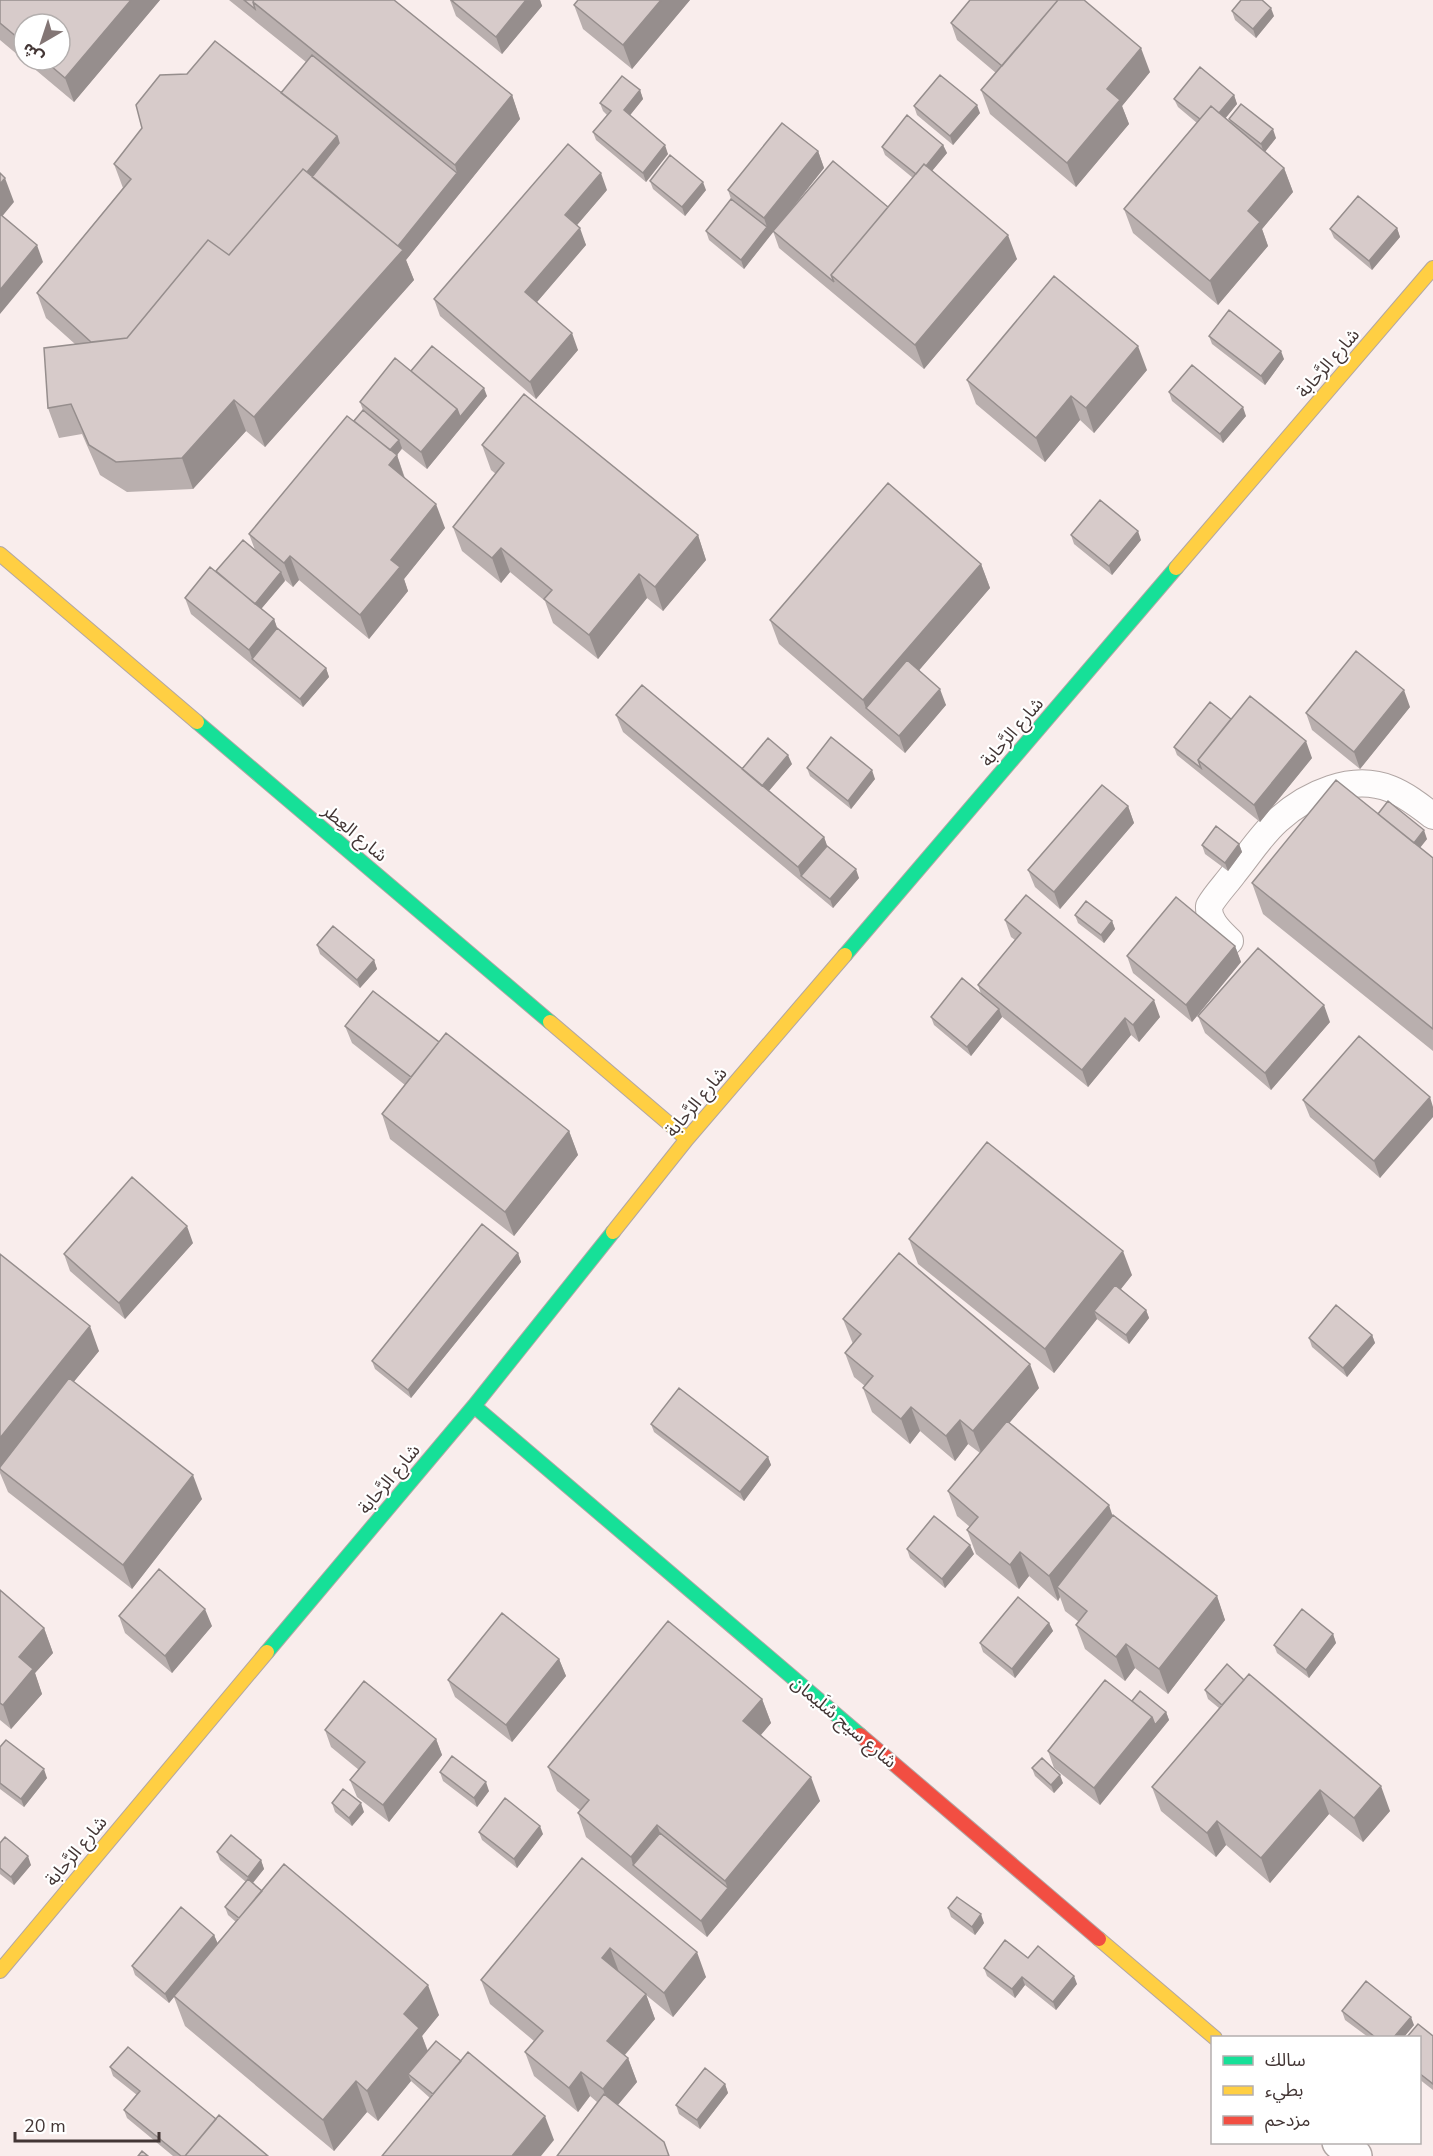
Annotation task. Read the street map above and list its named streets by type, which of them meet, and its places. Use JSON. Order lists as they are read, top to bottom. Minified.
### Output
{"streets":{"street":["شارع الرَّحابة","شارع العِطر","شارع سيح سُلَيمان"]},"crossings":[["شارع الرَّحابة","شارع العِطر"],["شارع الرَّحابة","شارع سيح سُلَيمان"]],"legend":["سالك","بطيء","مزدحم"],"scale_bar":"20 m","north":"bottom left"}
